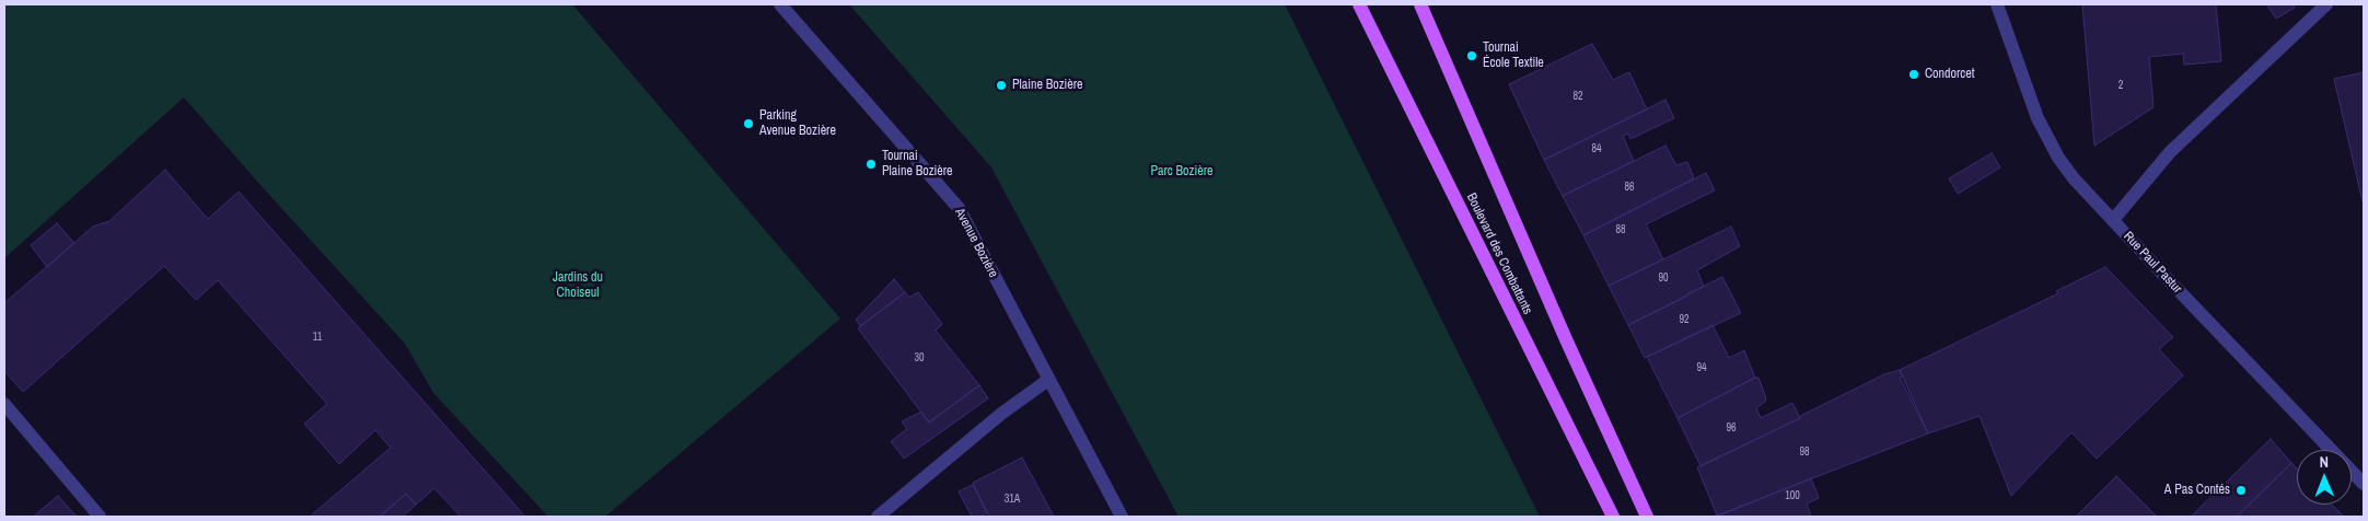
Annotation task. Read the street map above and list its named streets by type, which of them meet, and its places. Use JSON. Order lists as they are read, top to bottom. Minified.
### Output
{"streets":{"main road":["Boulevard des Combattants"],"street":["Avenue Bozière","Rue Paul Pastur"]},"parks":["Parc Bozière","Jardins du Choiseul"],"places":["Tournai École Textile","Condorcet","Plaine Bozière","Parking Avenue Bozière","Tournai Plaine Bozière","A Pas Contés"],"house_numbers":["2","82","84","86","88","90","92","11","30","94","96","98","100","31A"],"north":"top"}
